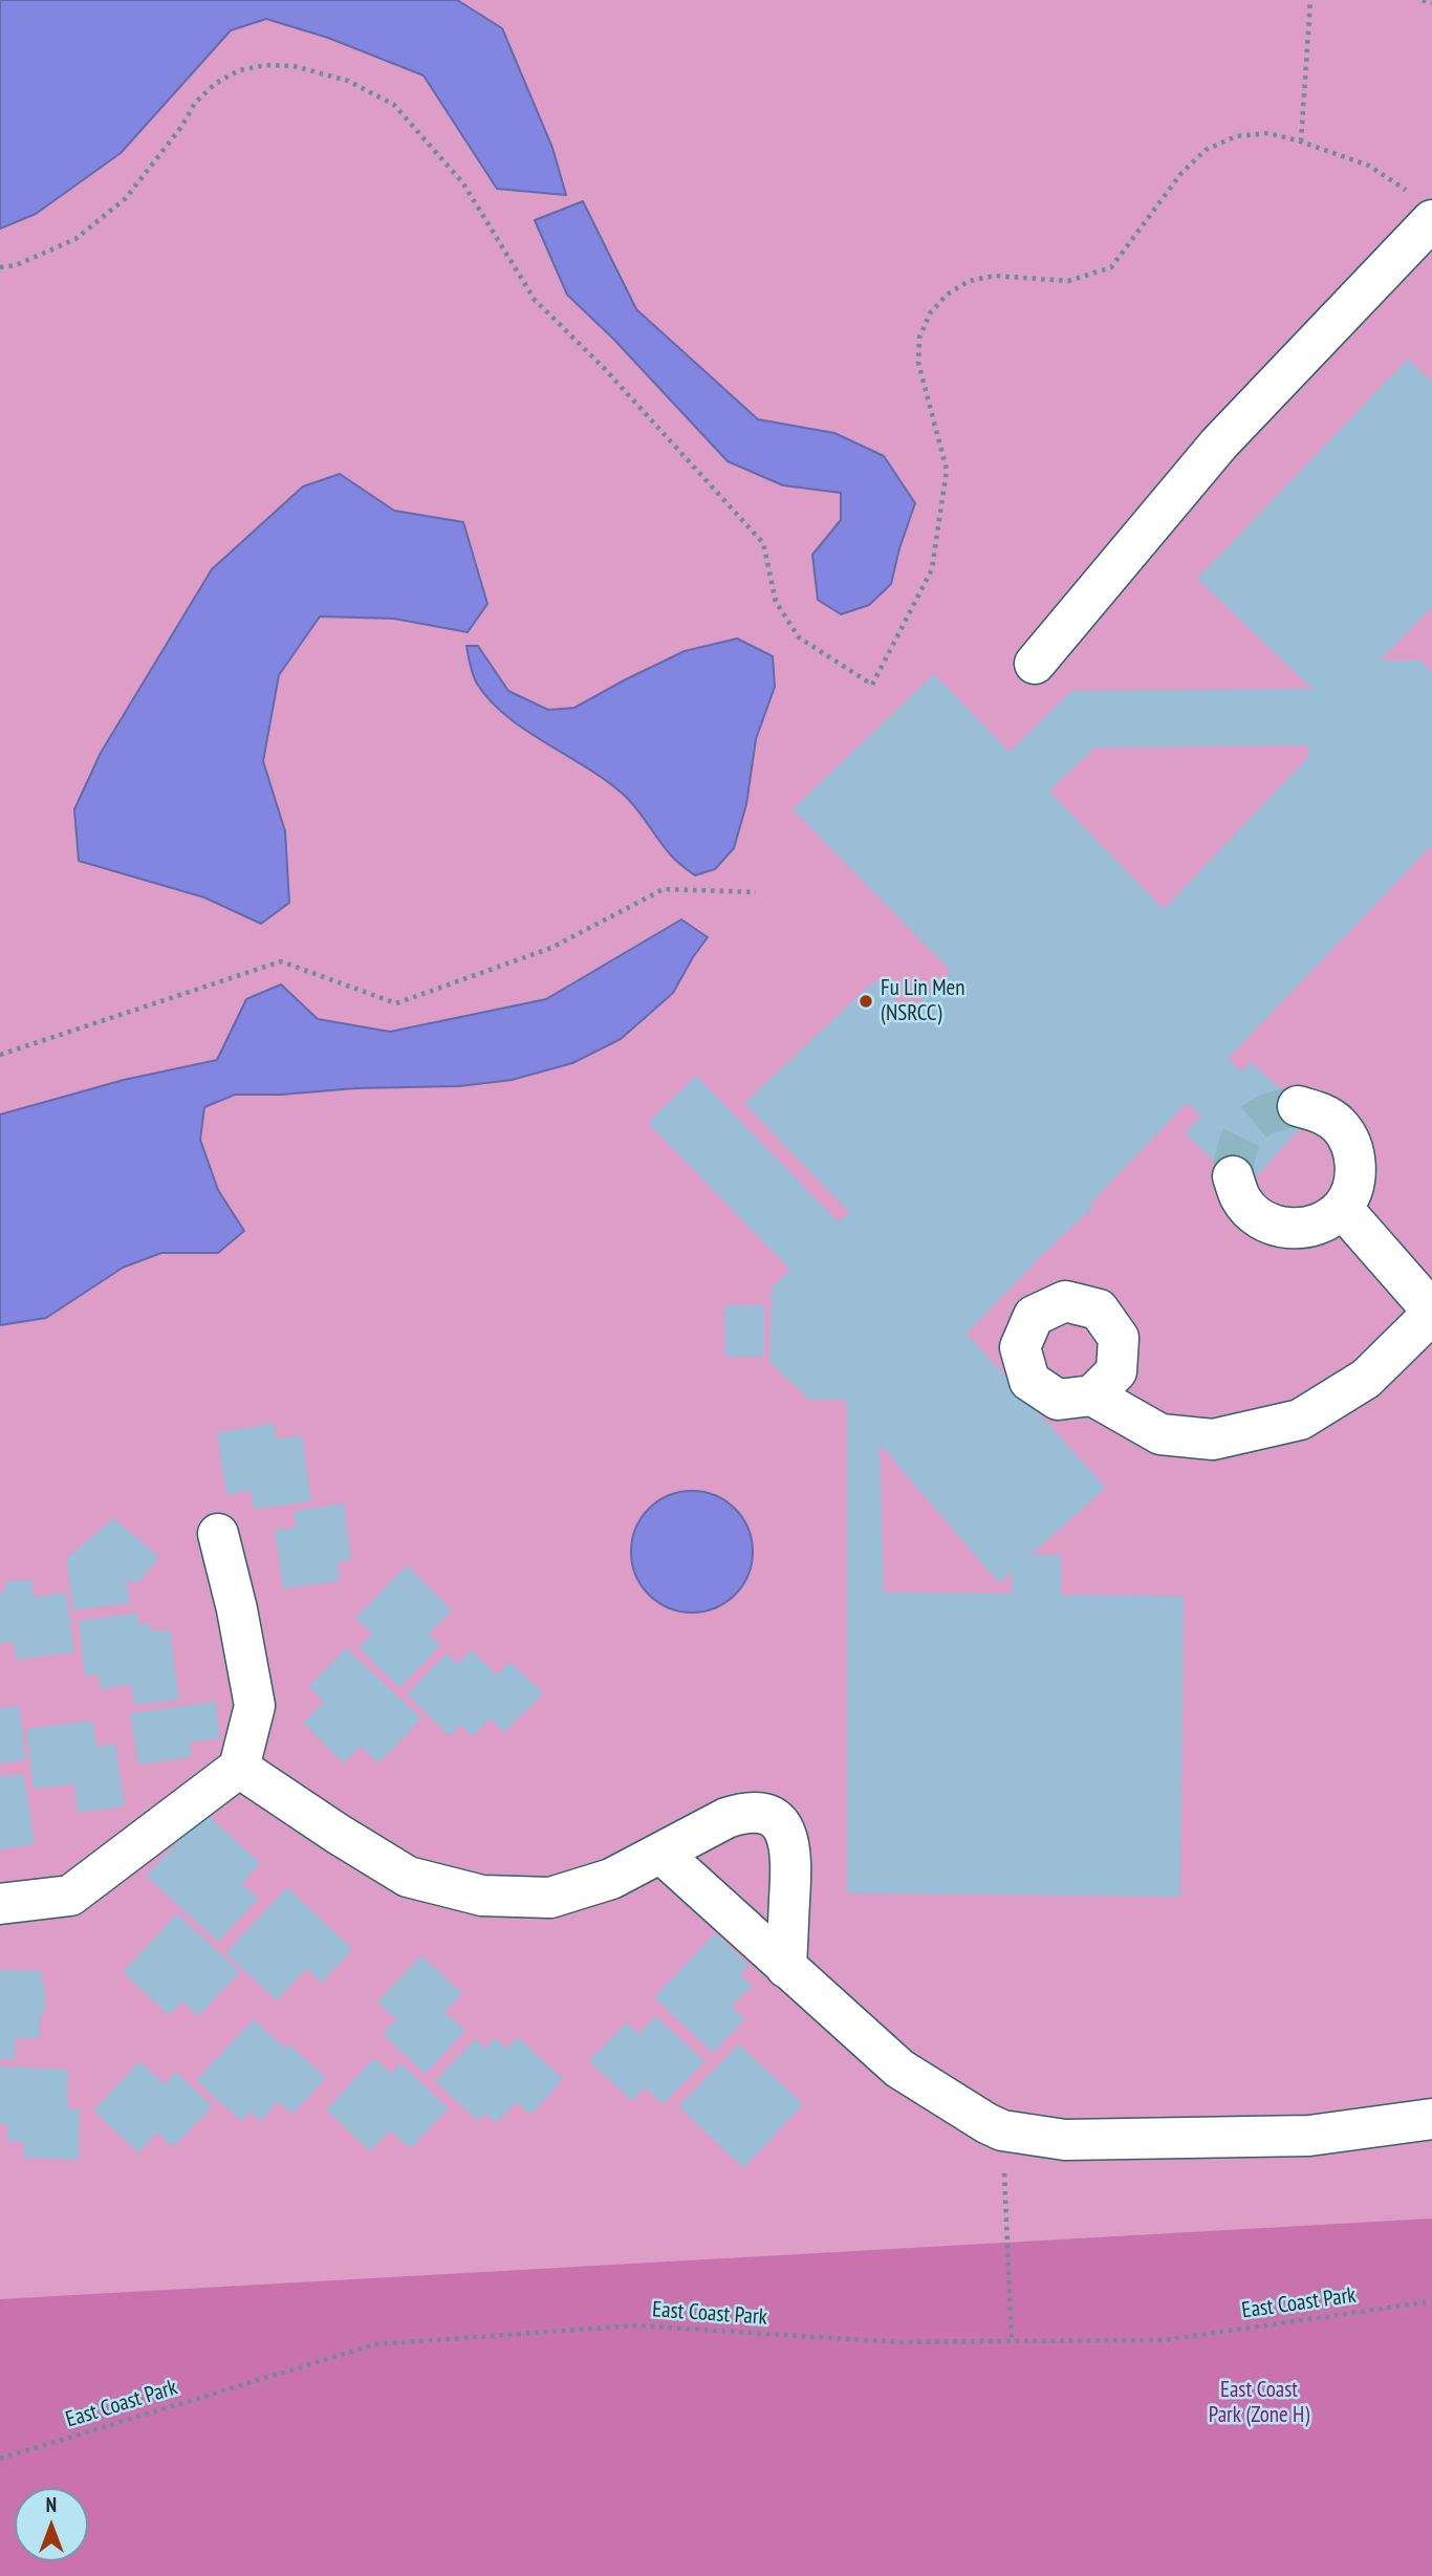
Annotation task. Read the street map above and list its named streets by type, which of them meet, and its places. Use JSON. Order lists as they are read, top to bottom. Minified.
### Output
{"streets":{"path":["East Coast Park"]},"parks":["East Coast Park (Zone H)"],"places":["Fu Lin Men (NSRCC)"],"north":"top"}
